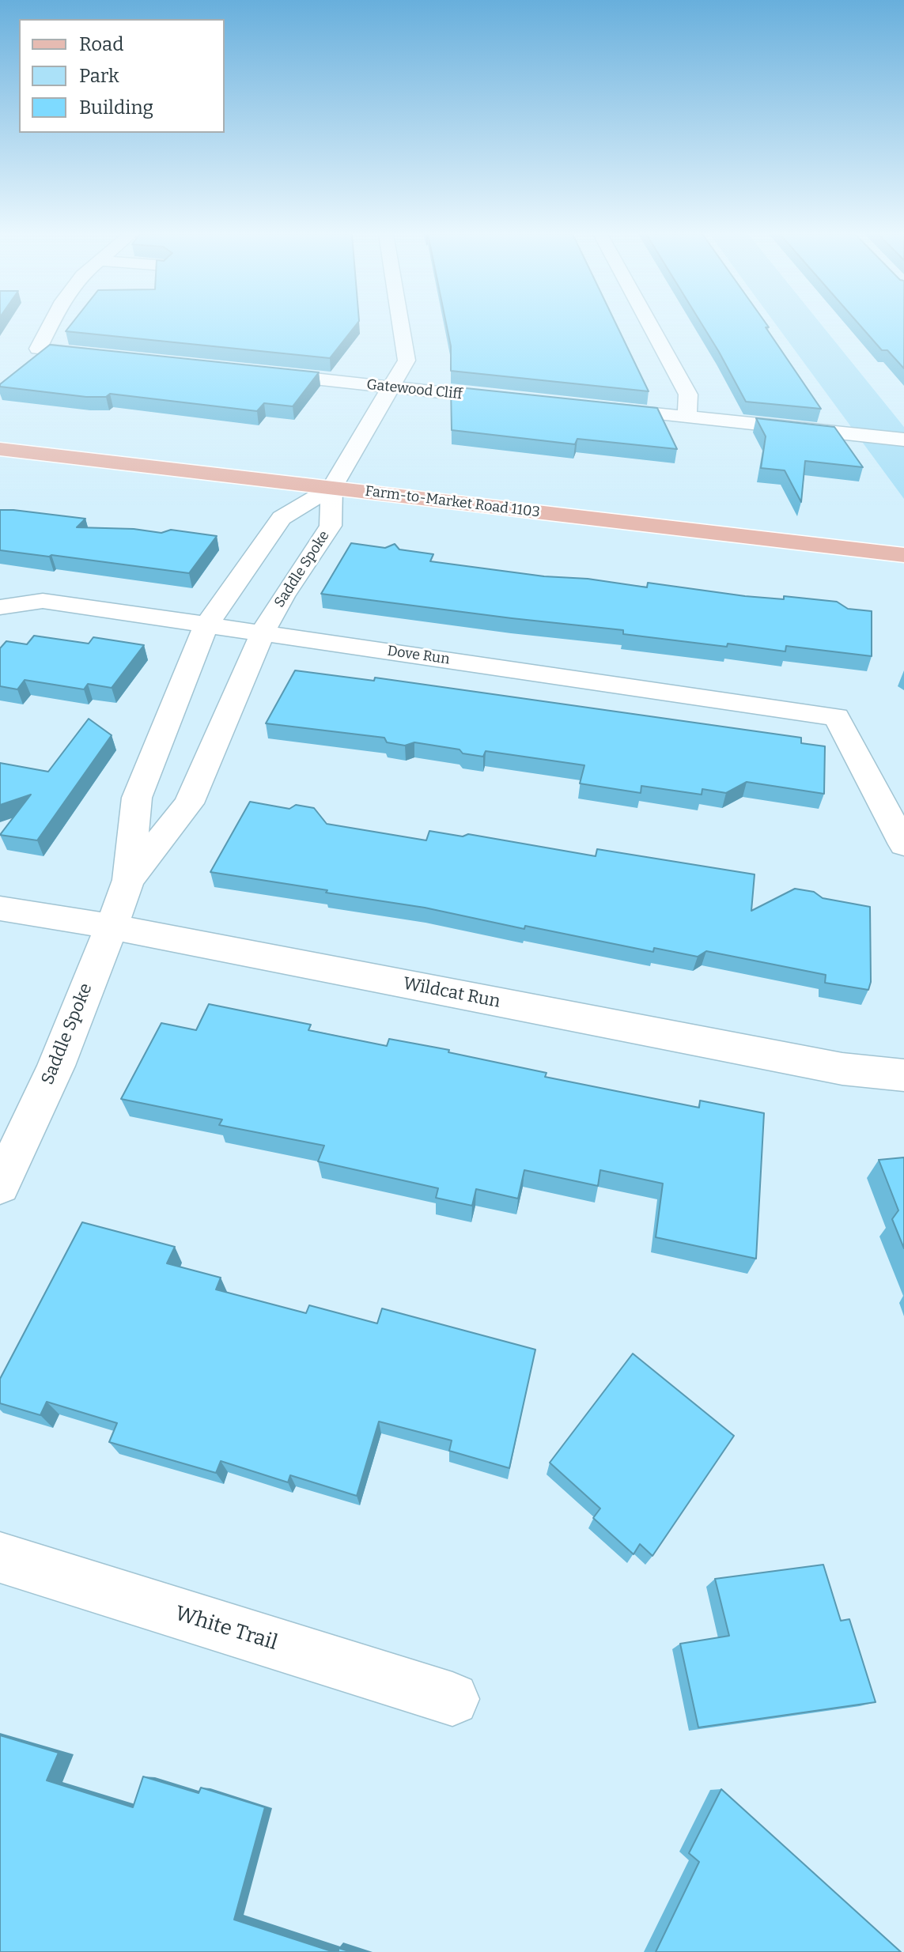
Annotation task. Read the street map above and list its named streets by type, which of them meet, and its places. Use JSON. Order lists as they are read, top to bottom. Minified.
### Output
{"streets":{"main road":["Farm-to-Market Road 1103"],"street":["Gatewood Cliff","Saddle Spoke","Dove Run","Wildcat Run","White Trail"]},"crossings":[["Farm-to-Market Road 1103","Saddle Spoke"],["Saddle Spoke","Dove Run"],["Saddle Spoke","Wildcat Run"]],"legend":["Road","Park","Building"]}
